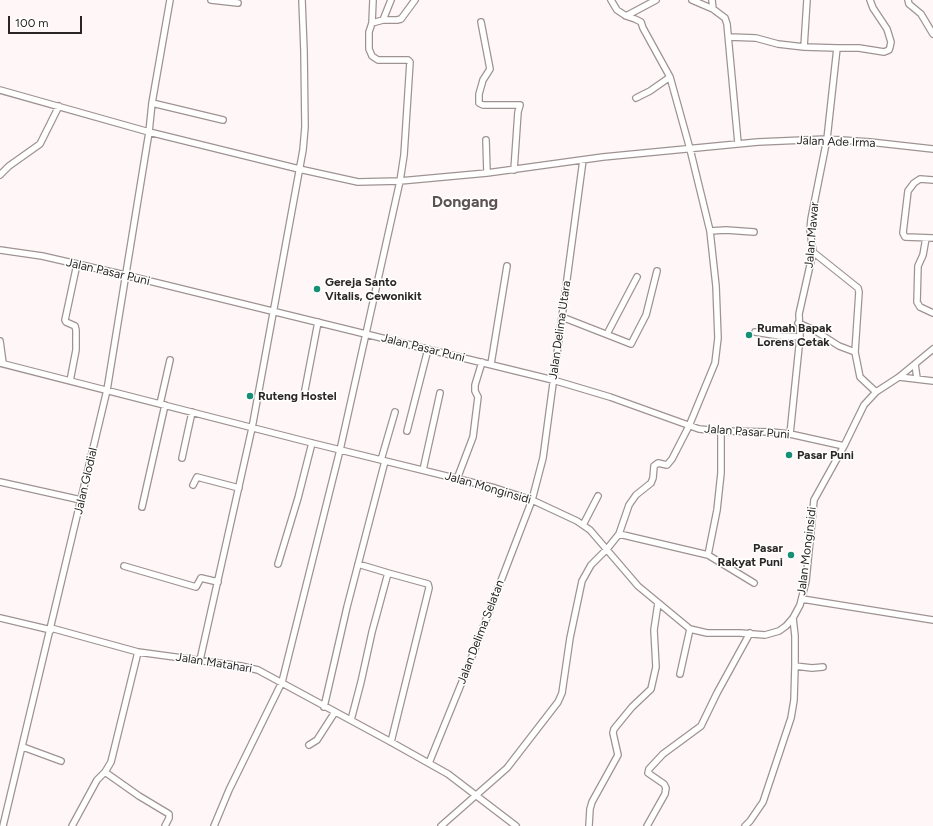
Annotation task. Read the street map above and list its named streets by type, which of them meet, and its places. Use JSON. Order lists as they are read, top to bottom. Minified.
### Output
{"streets":{"street":["Jalan Ade Irma","Jalan Mawar","Jalan Pasar Puni","Jalan Delima Utara","Jalan Glodial","Jalan Monginsidi","Jalan Delima Selatan","Jalan Matahari"]},"crossings":[["Jalan Ade Irma","Jalan Mawar"],["Jalan Ade Irma","Jalan Delima Utara"],["Jalan Ade Irma","Jalan Glodial"],["Jalan Mawar","Jalan Pasar Puni"],["Jalan Pasar Puni","Jalan Delima Utara"],["Jalan Pasar Puni","Jalan Glodial"],["Jalan Pasar Puni","Jalan Monginsidi"],["Jalan Delima Utara","Jalan Monginsidi"],["Jalan Delima Utara","Jalan Delima Selatan"],["Jalan Glodial","Jalan Monginsidi"],["Jalan Glodial","Jalan Matahari"],["Jalan Monginsidi","Jalan Delima Selatan"],["Jalan Delima Selatan","Jalan Matahari"]],"districts":["Dongang"],"places":["Gereja Santo Vitalis, Cewonikit","Rumah Bapak Lorens Cetak","Ruteng Hostel","Pasar Puni","Pasar Rakyat Puni"],"scale_bar":"100 m"}
